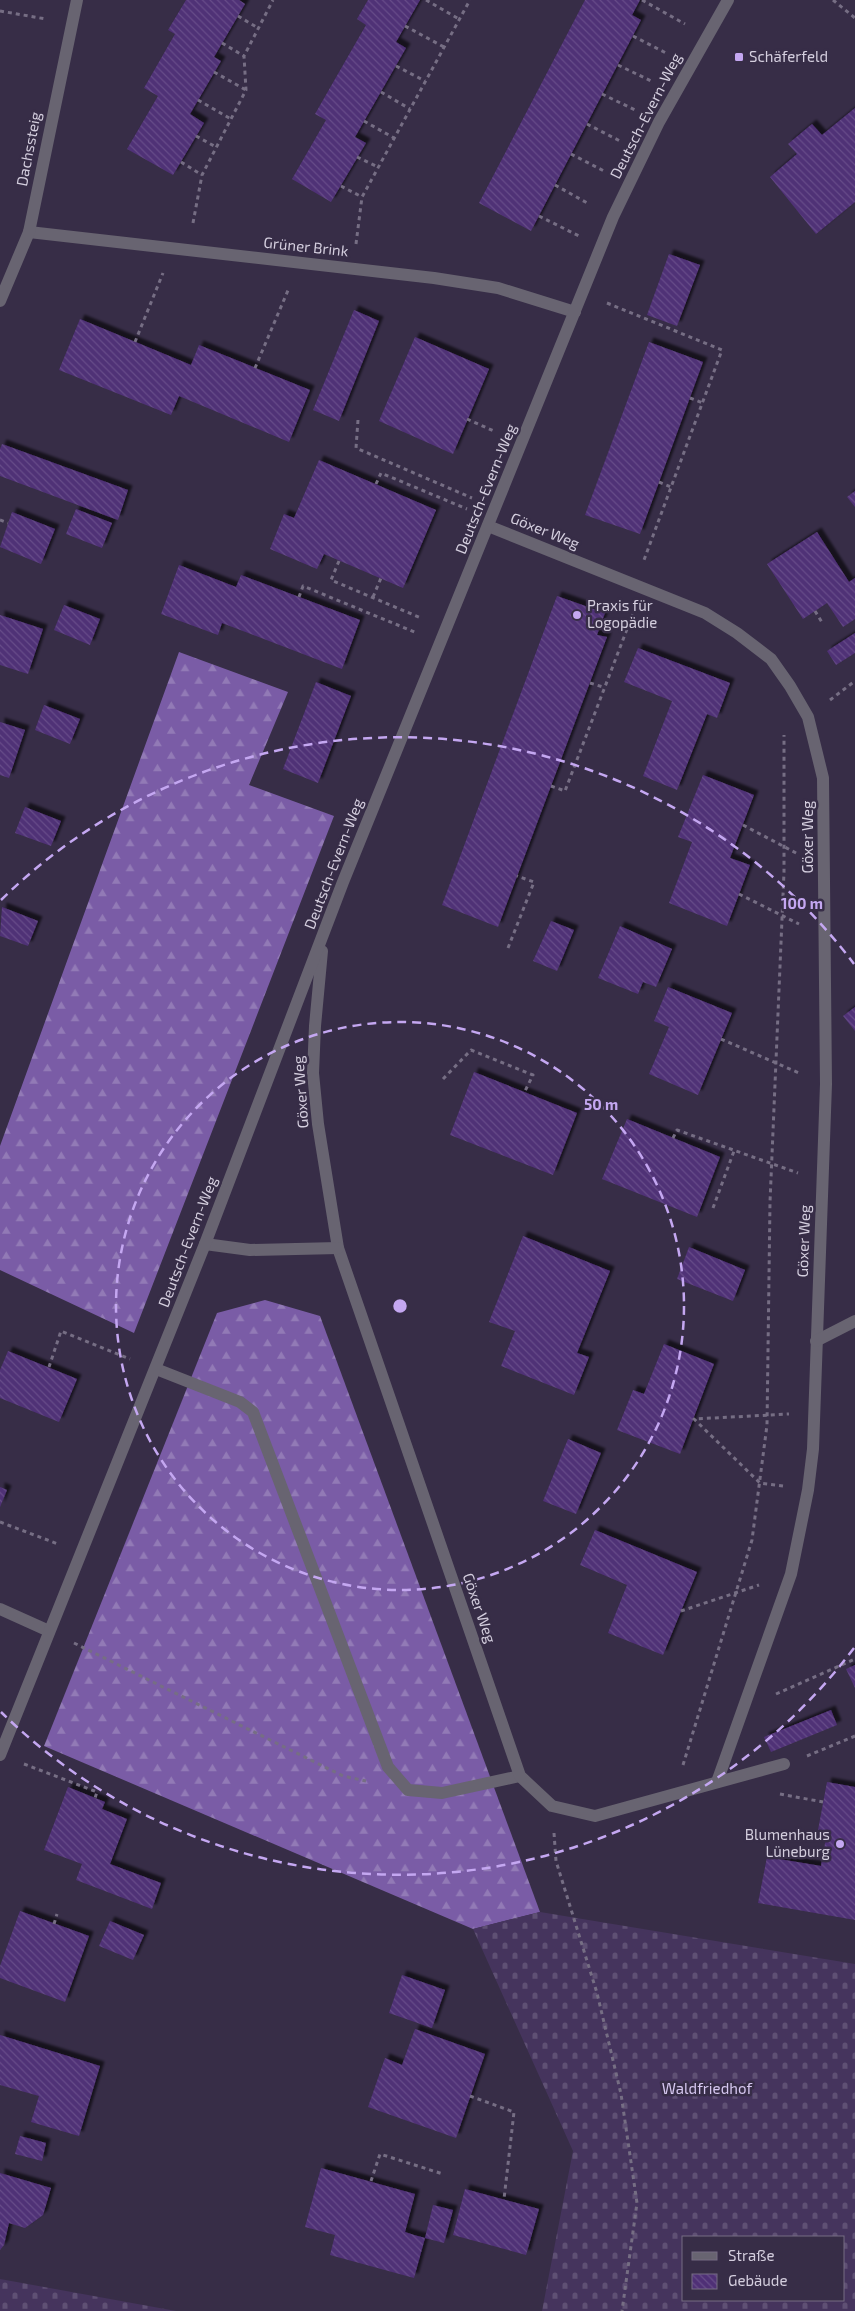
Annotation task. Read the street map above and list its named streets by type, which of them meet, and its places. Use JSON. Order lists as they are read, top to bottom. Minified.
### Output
{"streets":{"street":["Deutsch-Evern-Weg","Dachssteig","Grüner Brink","Göxer Weg"]},"crossings":[["Deutsch-Evern-Weg","Grüner Brink"],["Deutsch-Evern-Weg","Göxer Weg"],["Dachssteig","Grüner Brink"]],"parks":["Waldfriedhof"],"places":{"transit":["Schäferfeld"],"other":["Praxis für Logopädie","Blumenhaus Lüneburg"]},"legend":["Straße","Gebäude"],"rings":["100 m","50 m"]}
